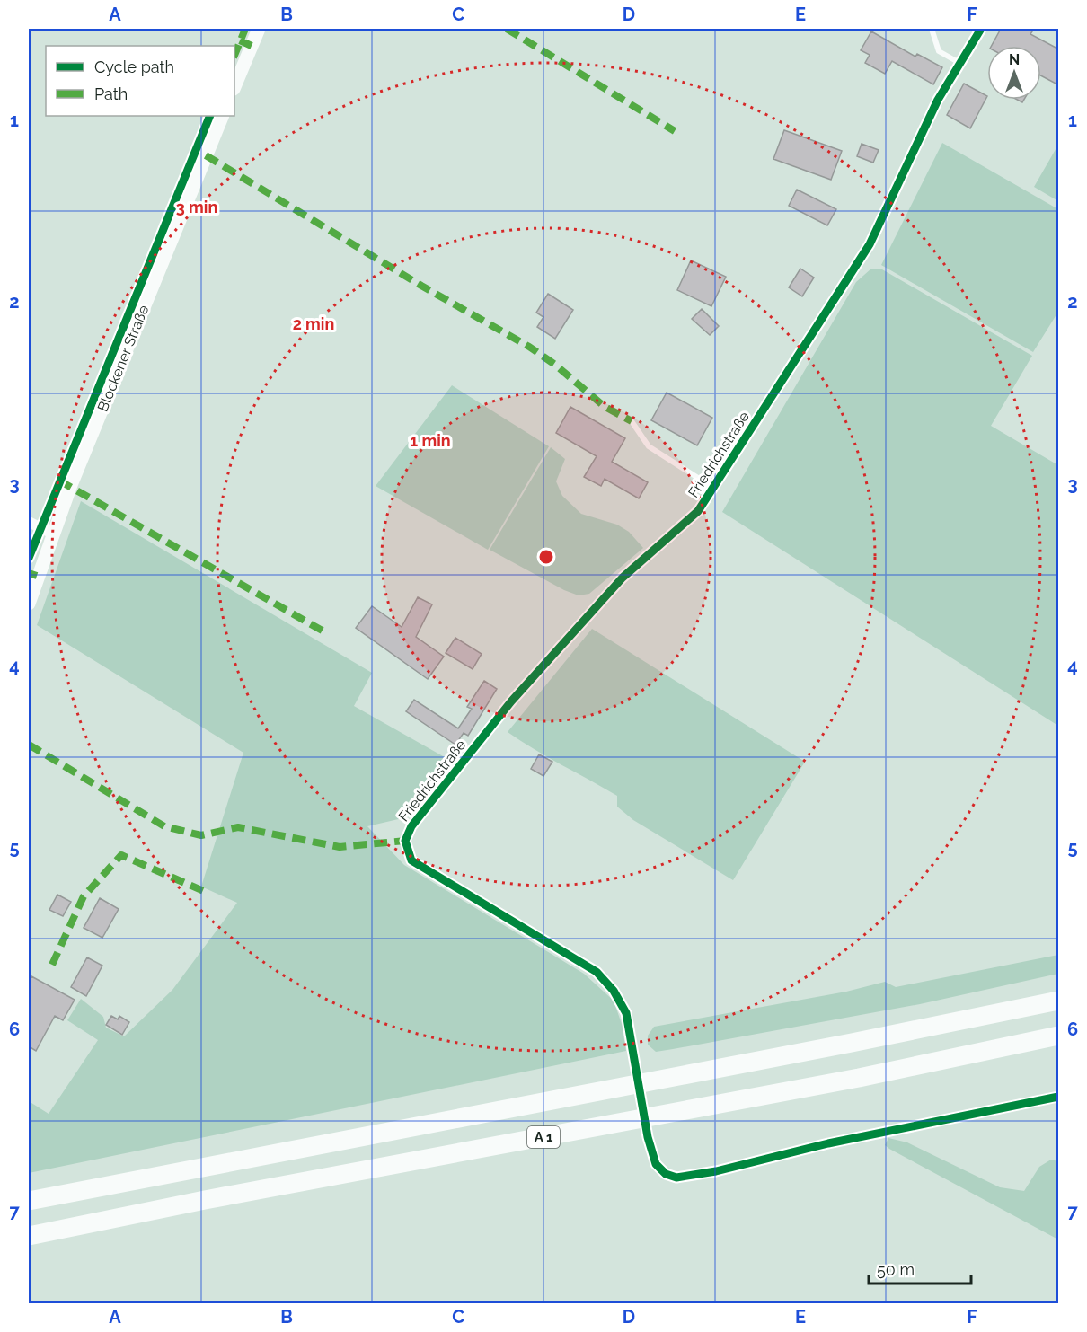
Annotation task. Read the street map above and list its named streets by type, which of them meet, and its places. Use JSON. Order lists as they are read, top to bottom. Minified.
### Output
{"streets":{"highway":["A 1"],"street":["Blockener Straße","Friedrichstraße"]},"legend":["Cycle path","Path"],"scale_bar":"50 m","north":"top","grid":{"columns":["A","B","C","D","E","F"],"rows":["1","2","3","4","5","6","7"]},"rings":["3 min","2 min","1 min"]}
